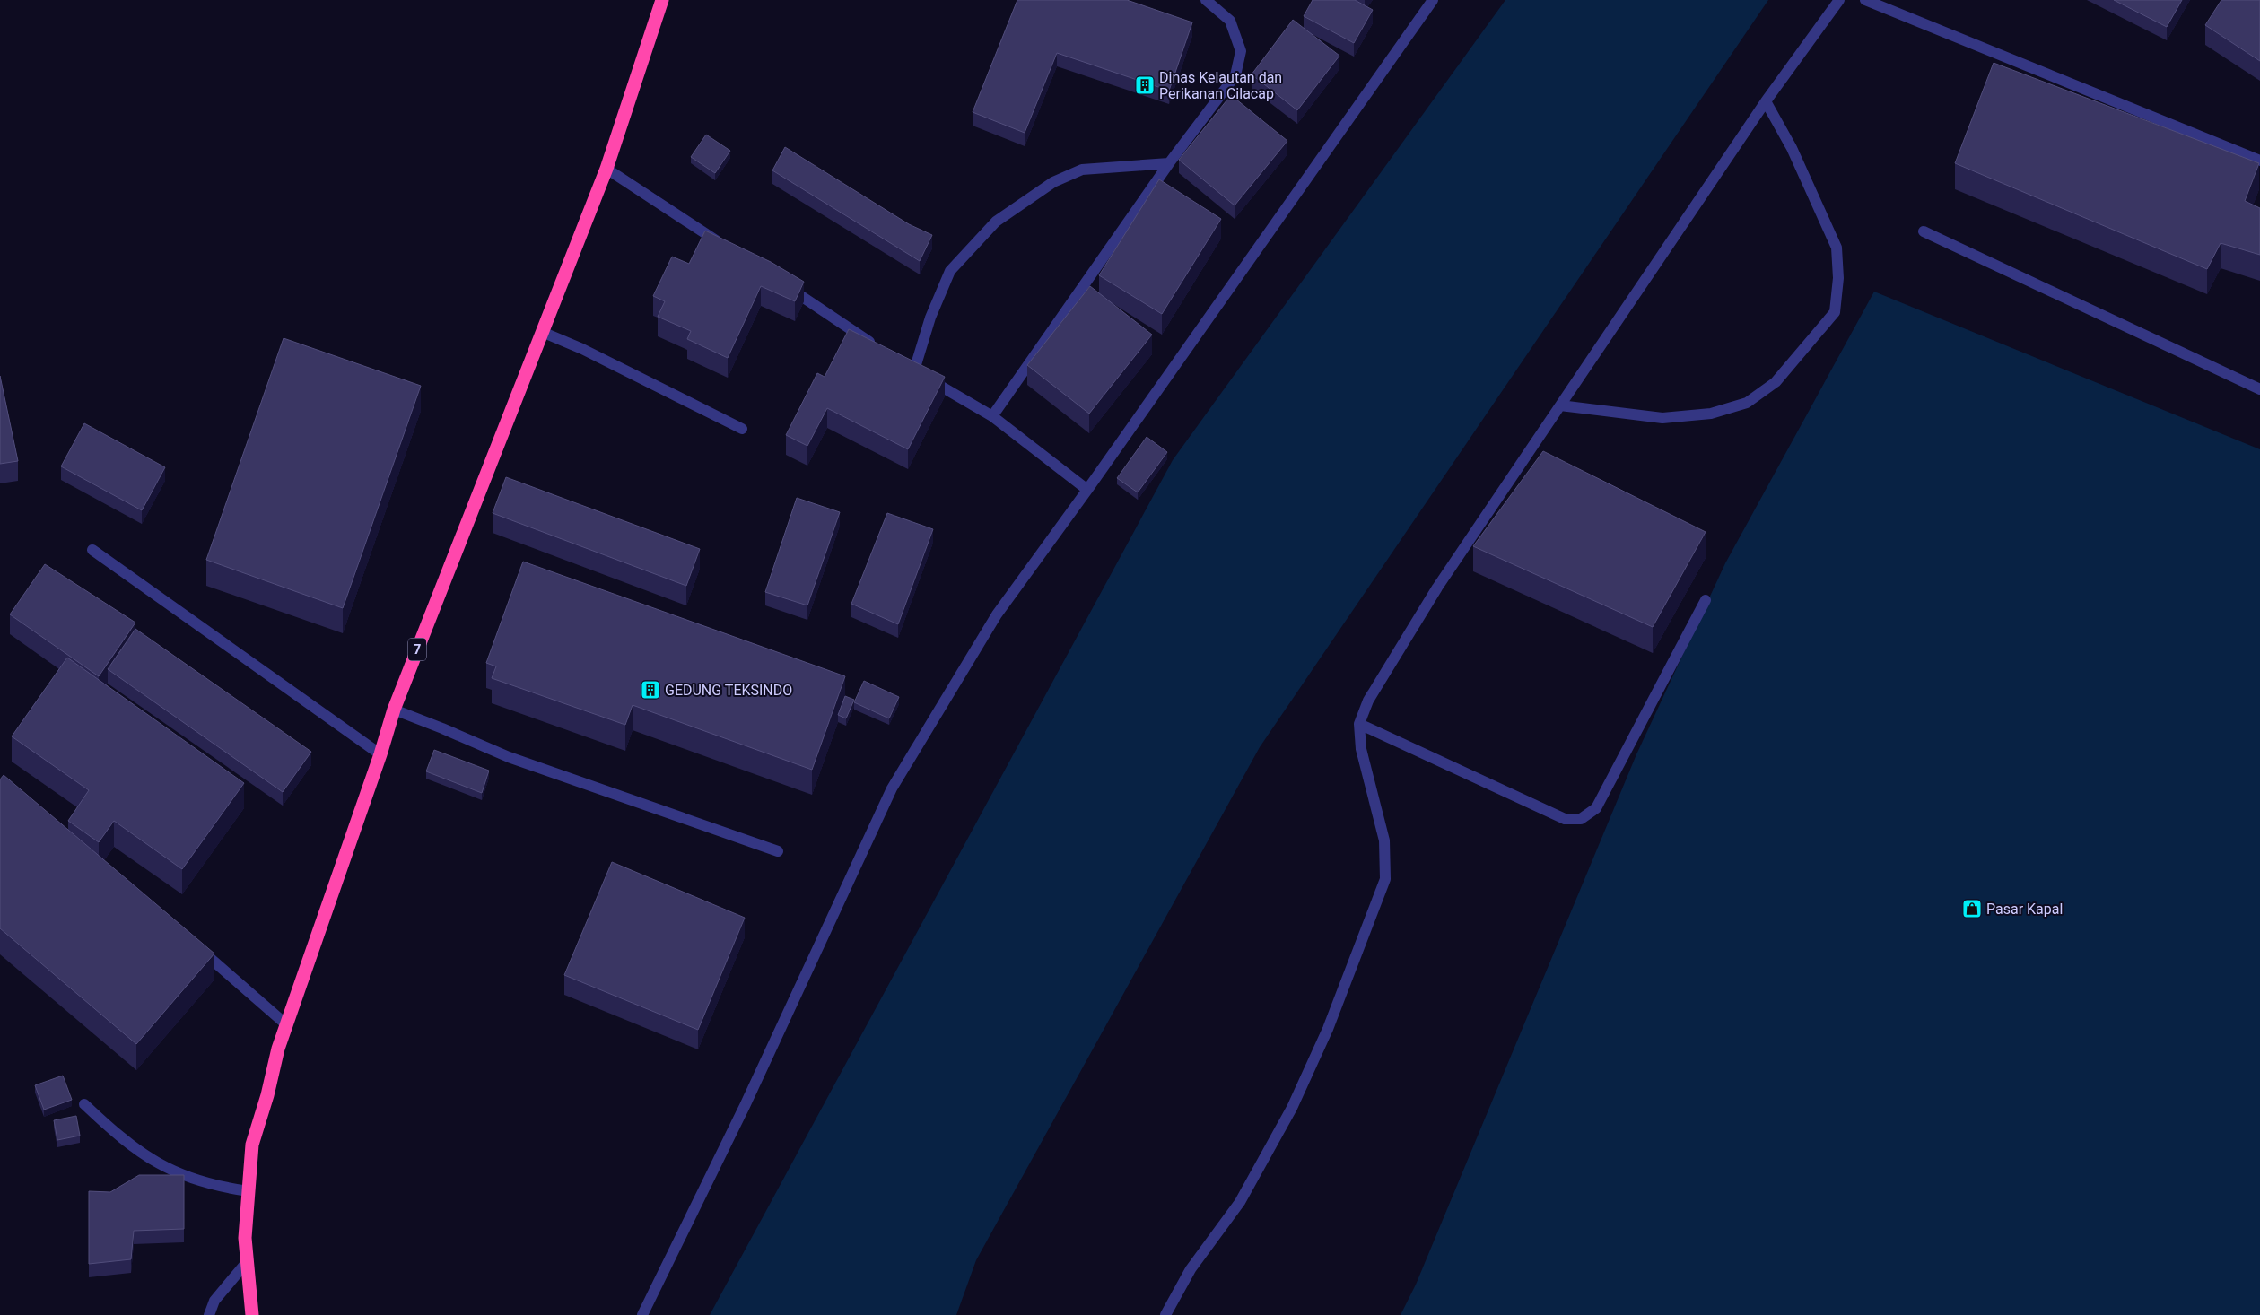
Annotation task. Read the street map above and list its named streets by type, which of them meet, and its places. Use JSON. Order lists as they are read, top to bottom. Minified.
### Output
{"streets":{"highway":["7"]},"places":{"building":["Dinas Kelautan dan Perikanan Cilacap","GEDUNG TEKSINDO"],"shop":["Pasar Kapal"]}}
